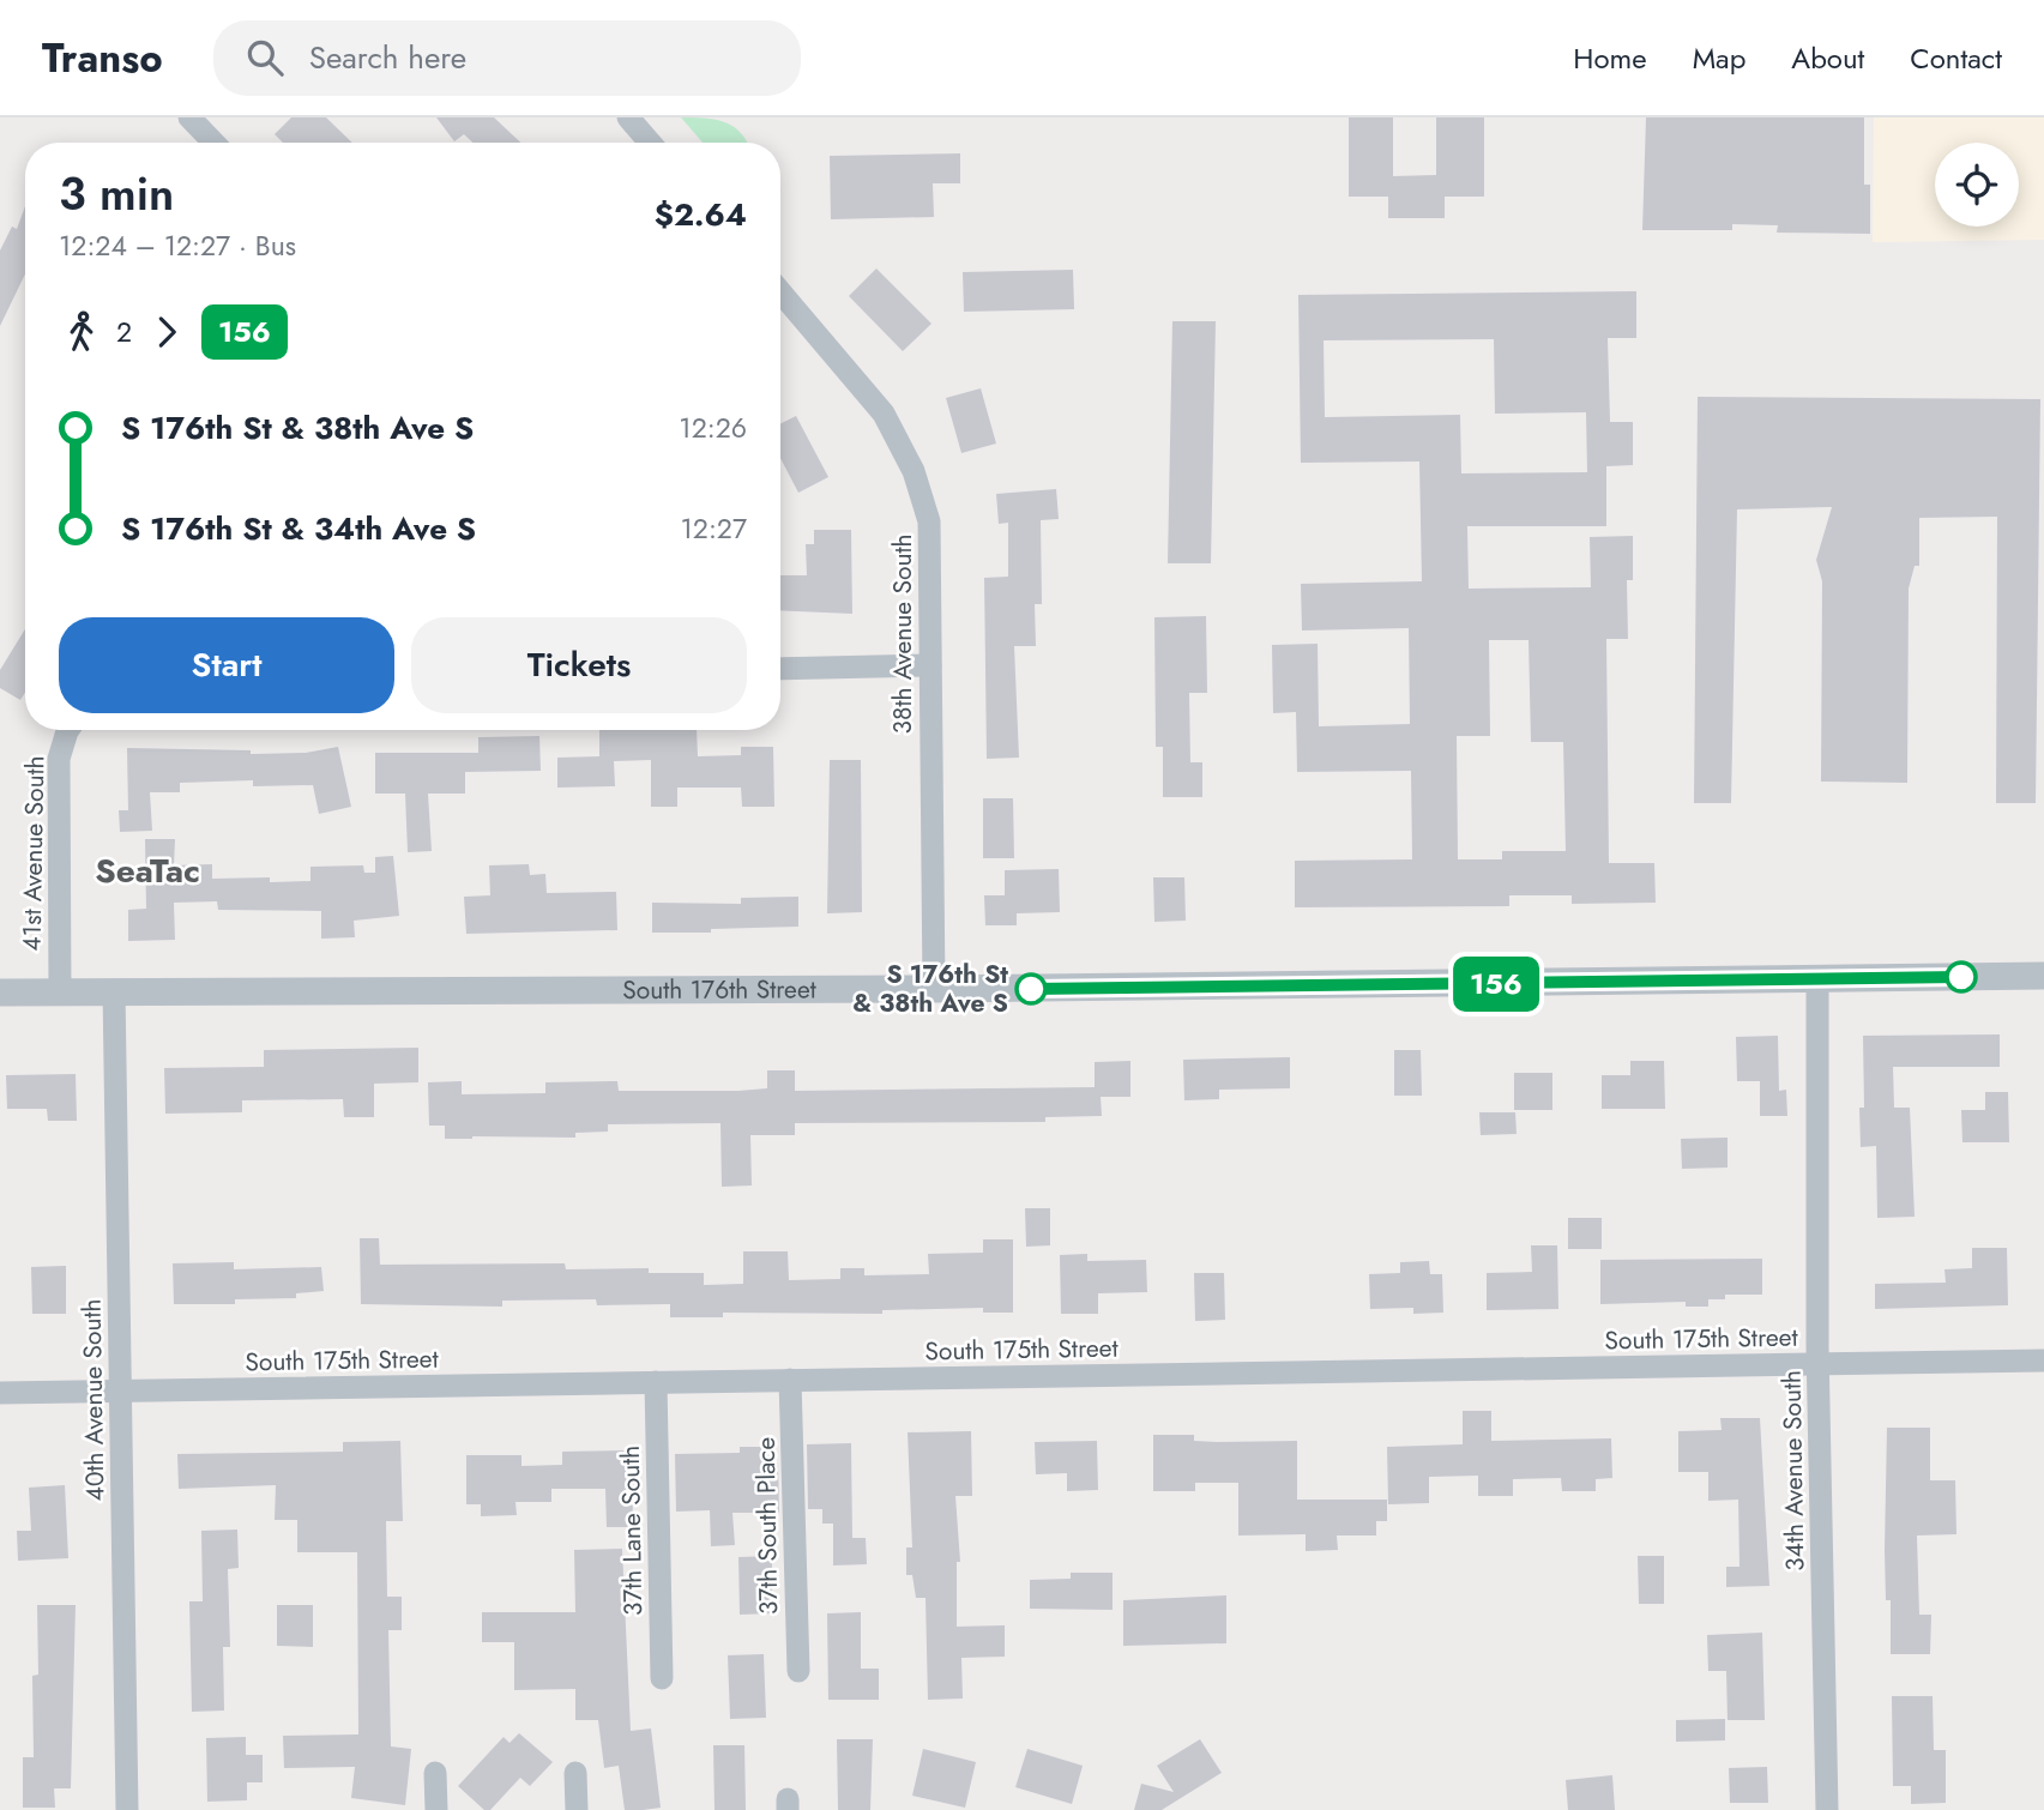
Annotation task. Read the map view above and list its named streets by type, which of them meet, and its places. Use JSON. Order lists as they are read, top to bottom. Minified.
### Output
{"streets":{"street":["38th Avenue South","41st Avenue South","South 176th Street","South 175th Street","40th Avenue South","34th Avenue South","37th South Place","37th Lane South"]},"crossings":[["38th Avenue South","South 176th Street"],["41st Avenue South","South 176th Street"],["South 176th Street","40th Avenue South"],["South 176th Street","34th Avenue South"],["South 175th Street","40th Avenue South"],["South 175th Street","34th Avenue South"],["South 175th Street","37th South Place"],["South 175th Street","37th Lane South"]],"districts":["SeaTac"],"places":["S 176th St & 38th Ave S"],"lines":["bus line 156"],"page":{"header":"Transo","search":"Search here","nav":["Home","Map","About","Contact"],"on_map":"156","heading":["3 min","12:24 – 12:27 · Bus","$2.64"],"legs":["2","156"],"list":[{"name":"S 176th St & 38th Ave S","value":"12:26"},{"name":"S 176th St & 34th Ave S","value":"12:27"}],"buttons":["Start","Tickets"]}}
